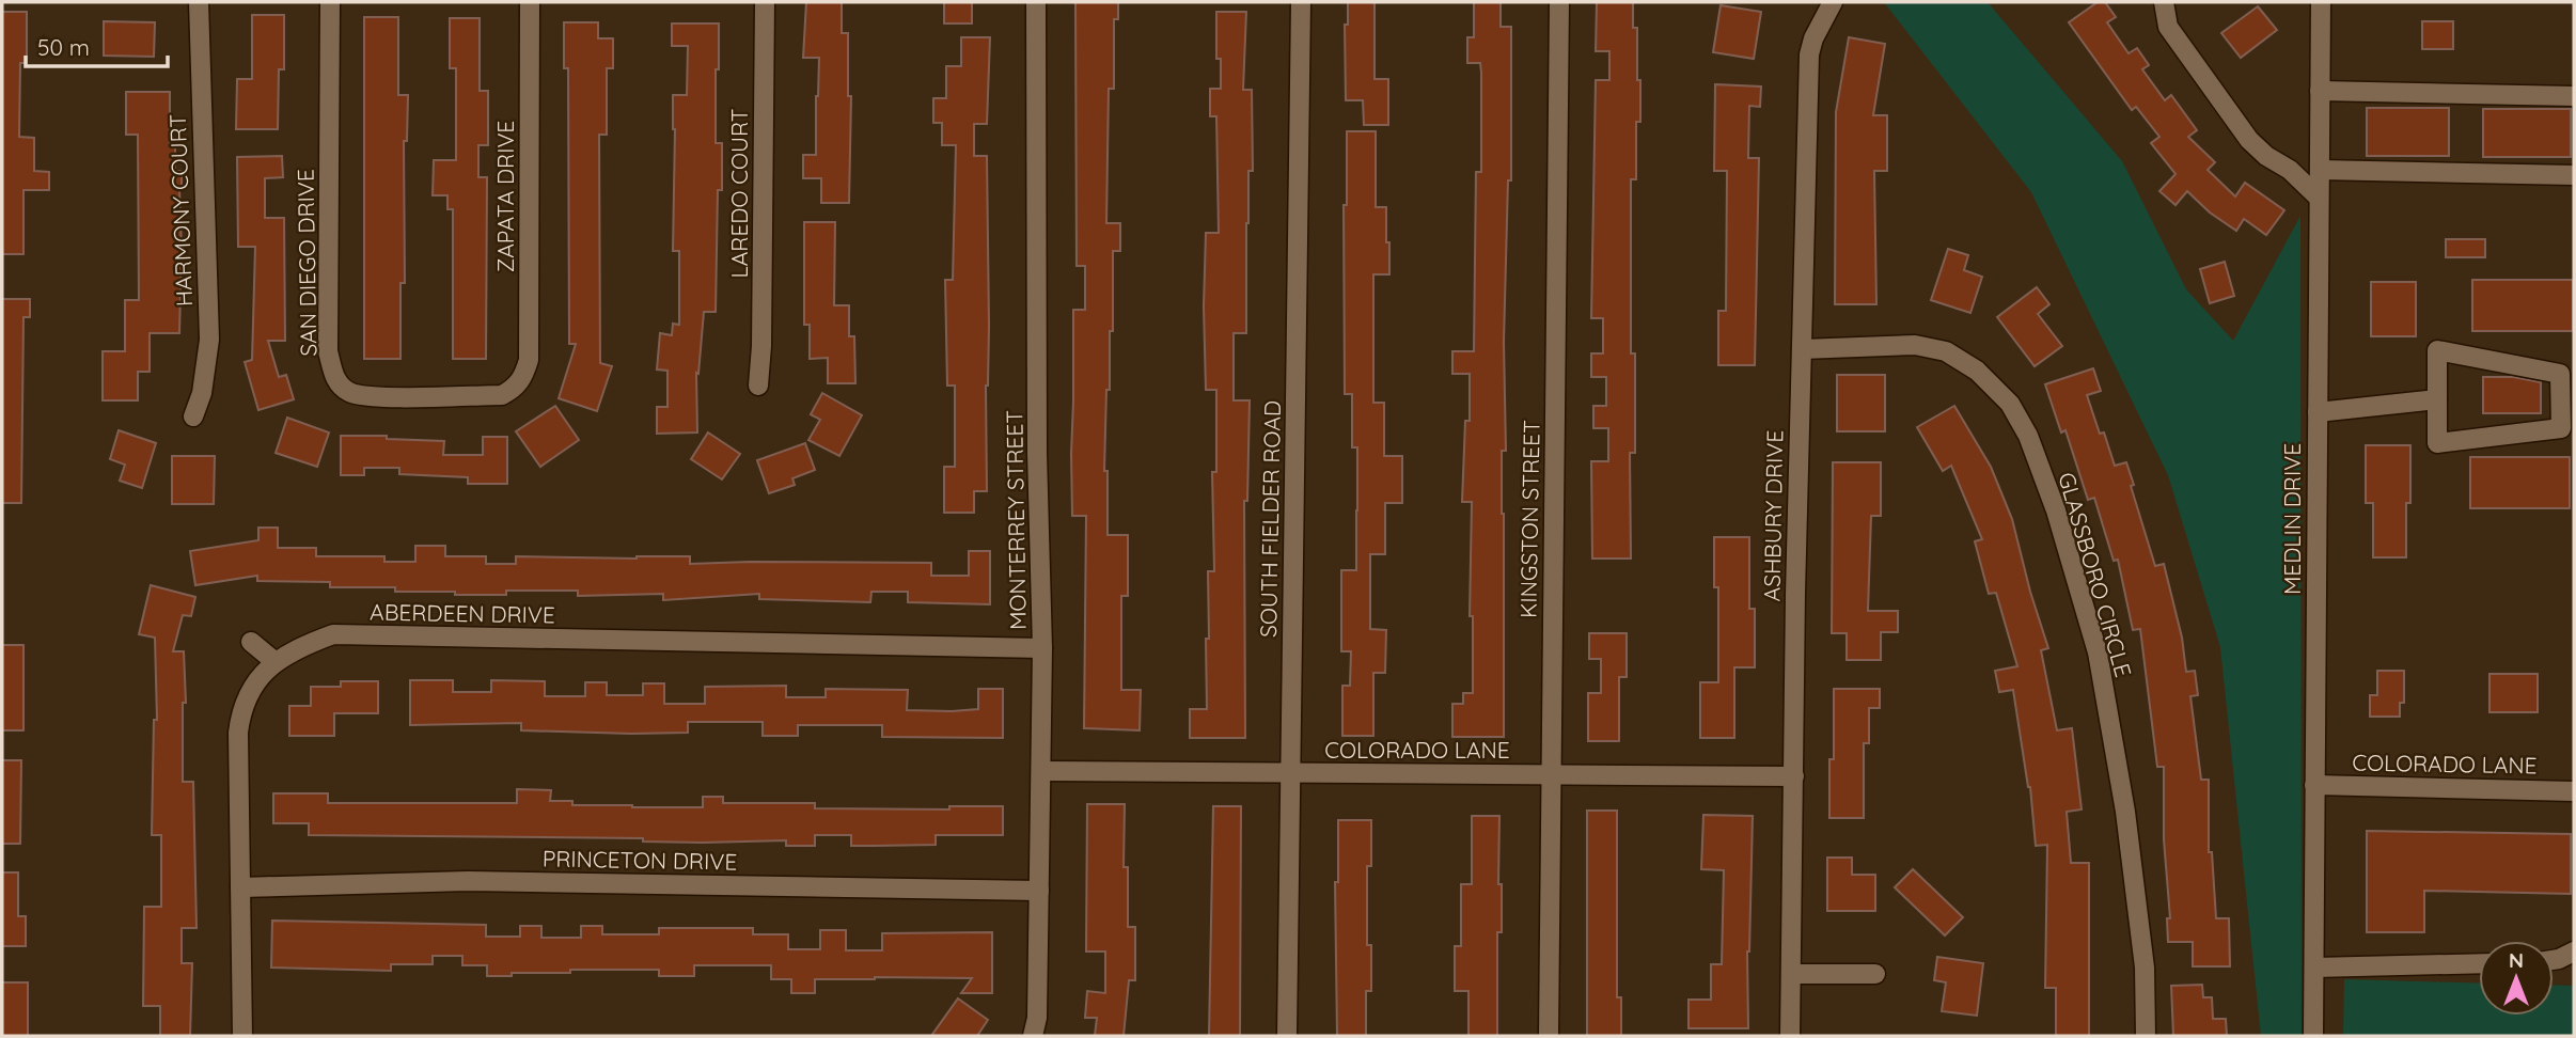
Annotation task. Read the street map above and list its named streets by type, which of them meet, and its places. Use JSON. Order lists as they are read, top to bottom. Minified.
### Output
{"streets":{"street":["LAREDO COURT","ZAPATA DRIVE","HARMONY COURT","SAN DIEGO DRIVE","ASHBURY DRIVE","SOUTH FIELDER ROAD","KINGSTON STREET","MEDLIN DRIVE","MONTERREY STREET","GLASSBORO CIRCLE","ABERDEEN DRIVE","COLORADO LANE","PRINCETON DRIVE"]},"crossings":[["ZAPATA DRIVE","SAN DIEGO DRIVE"],["ASHBURY DRIVE","GLASSBORO CIRCLE"],["ASHBURY DRIVE","COLORADO LANE"],["SOUTH FIELDER ROAD","COLORADO LANE"],["KINGSTON STREET","COLORADO LANE"],["MEDLIN DRIVE","COLORADO LANE"],["MONTERREY STREET","ABERDEEN DRIVE"],["MONTERREY STREET","COLORADO LANE"],["MONTERREY STREET","PRINCETON DRIVE"],["ABERDEEN DRIVE","PRINCETON DRIVE"]],"scale_bar":"50 m","north":"top"}
